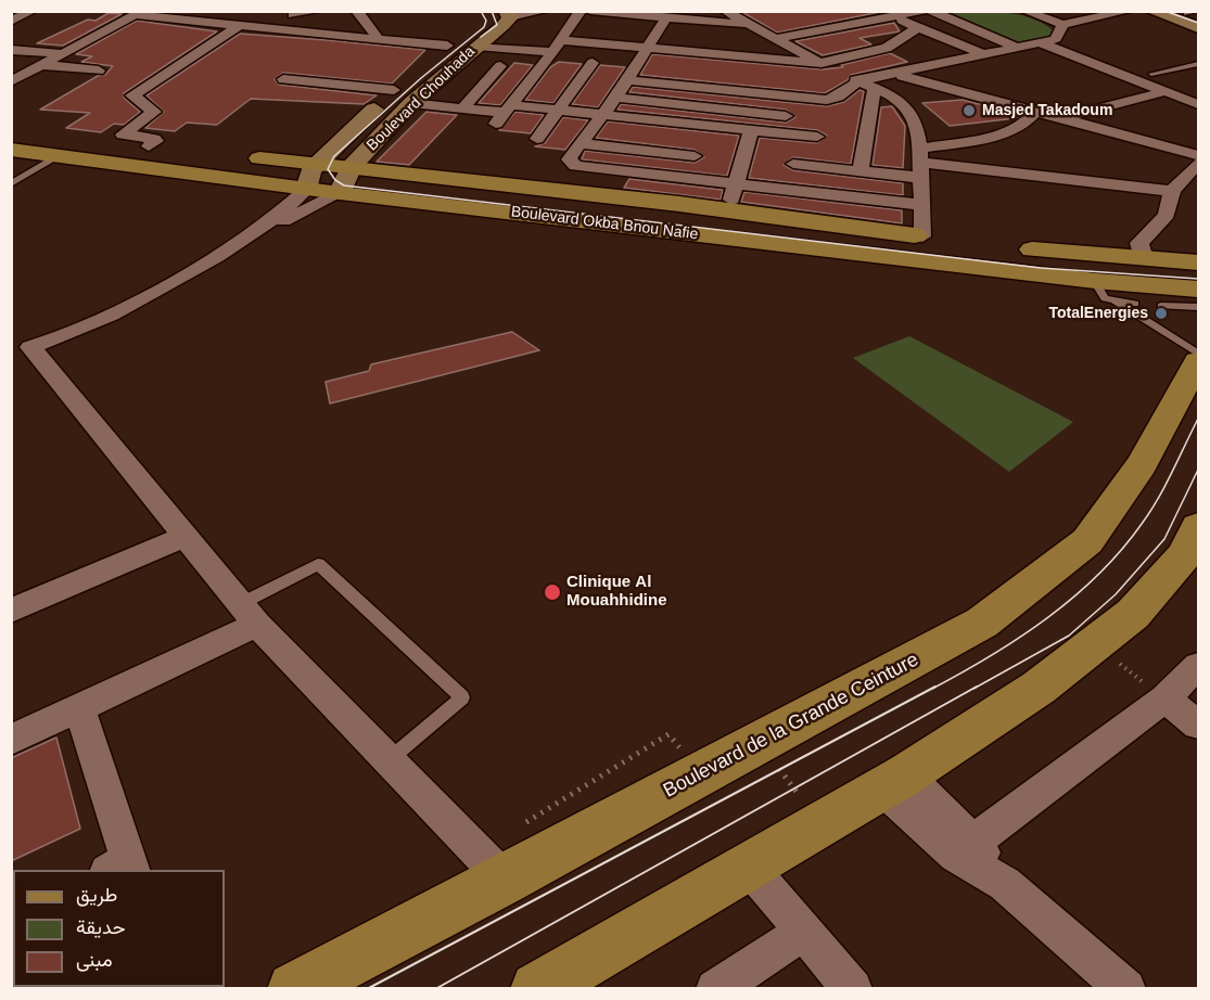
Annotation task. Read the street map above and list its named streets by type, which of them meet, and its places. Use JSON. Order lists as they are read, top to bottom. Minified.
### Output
{"streets":{"main road":["Boulevard Okba Bnou Nafie","Boulevard de la Grande Ceinture"],"street":["Boulevard Chouhada"]},"crossings":[["Boulevard Chouhada","Boulevard Okba Bnou Nafie"]],"places":["Masjed Takadoum","TotalEnergies","Clinique Al Mouahhidine"],"legend":["طريق","حديقة","مبنى"]}
